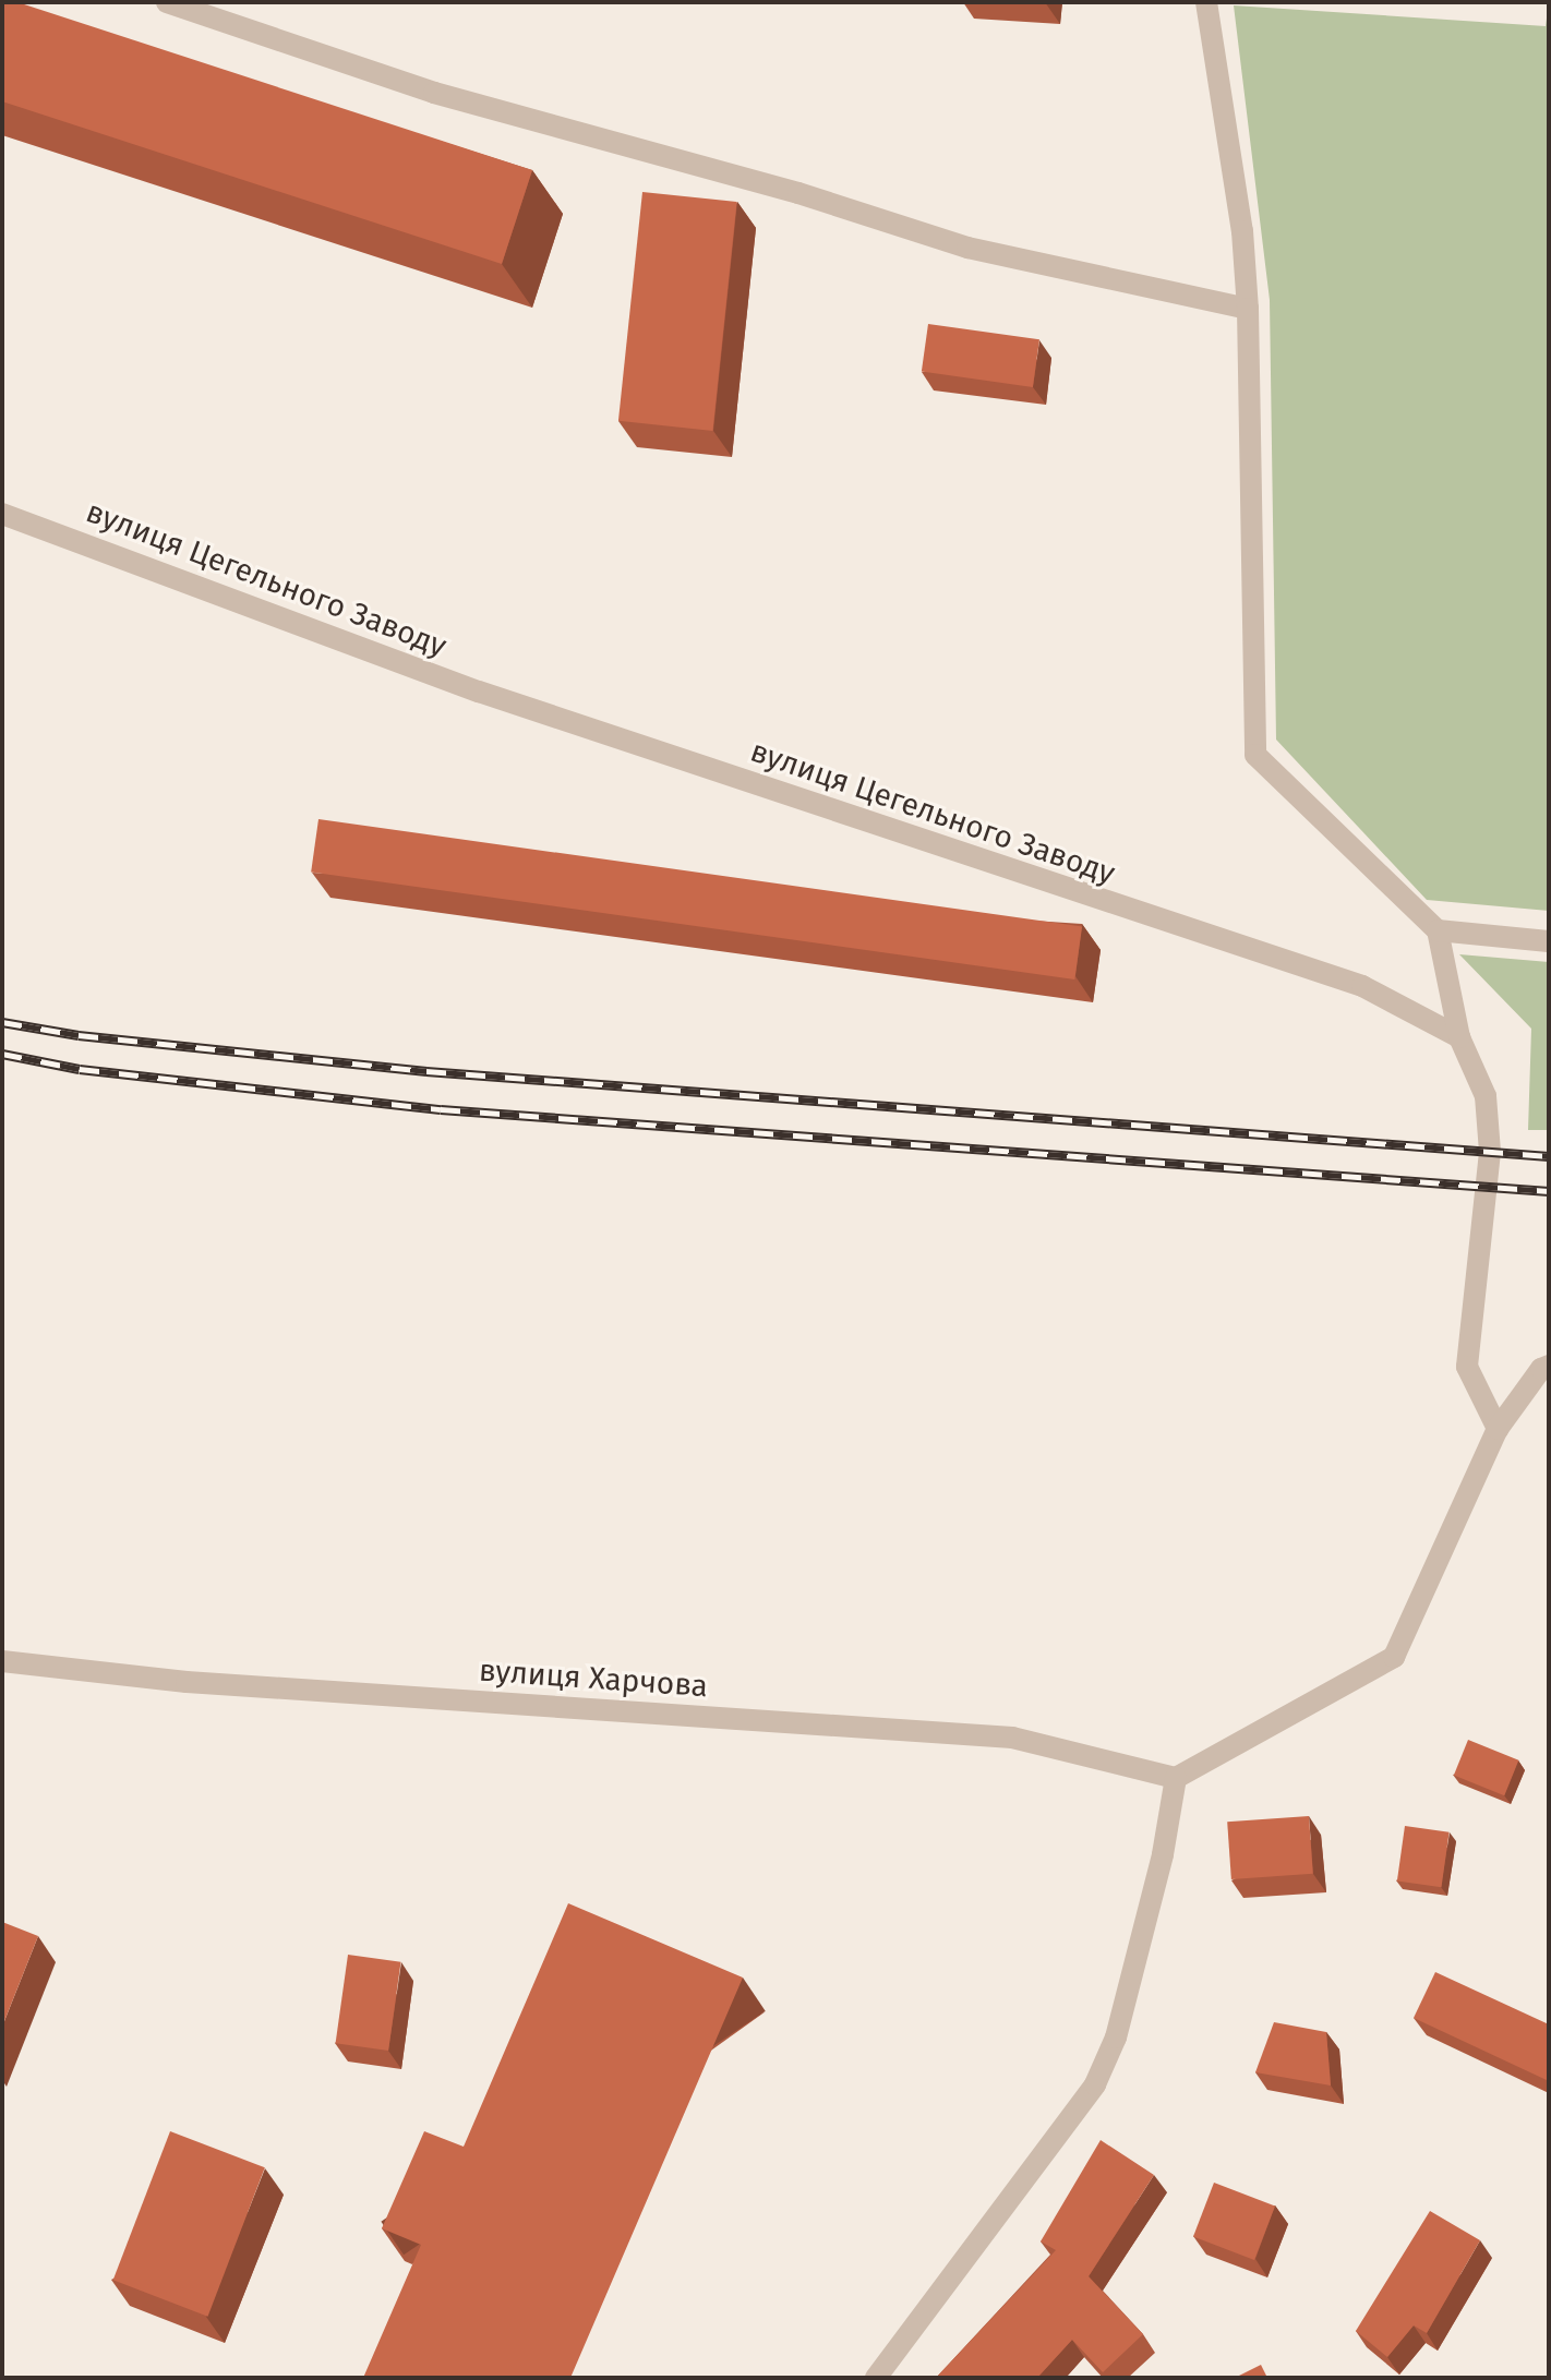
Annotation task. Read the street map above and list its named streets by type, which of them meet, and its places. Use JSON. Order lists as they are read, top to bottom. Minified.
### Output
{"streets":{"street":["вулиця Цегельного Заводу","вулиця Харчова"]}}
